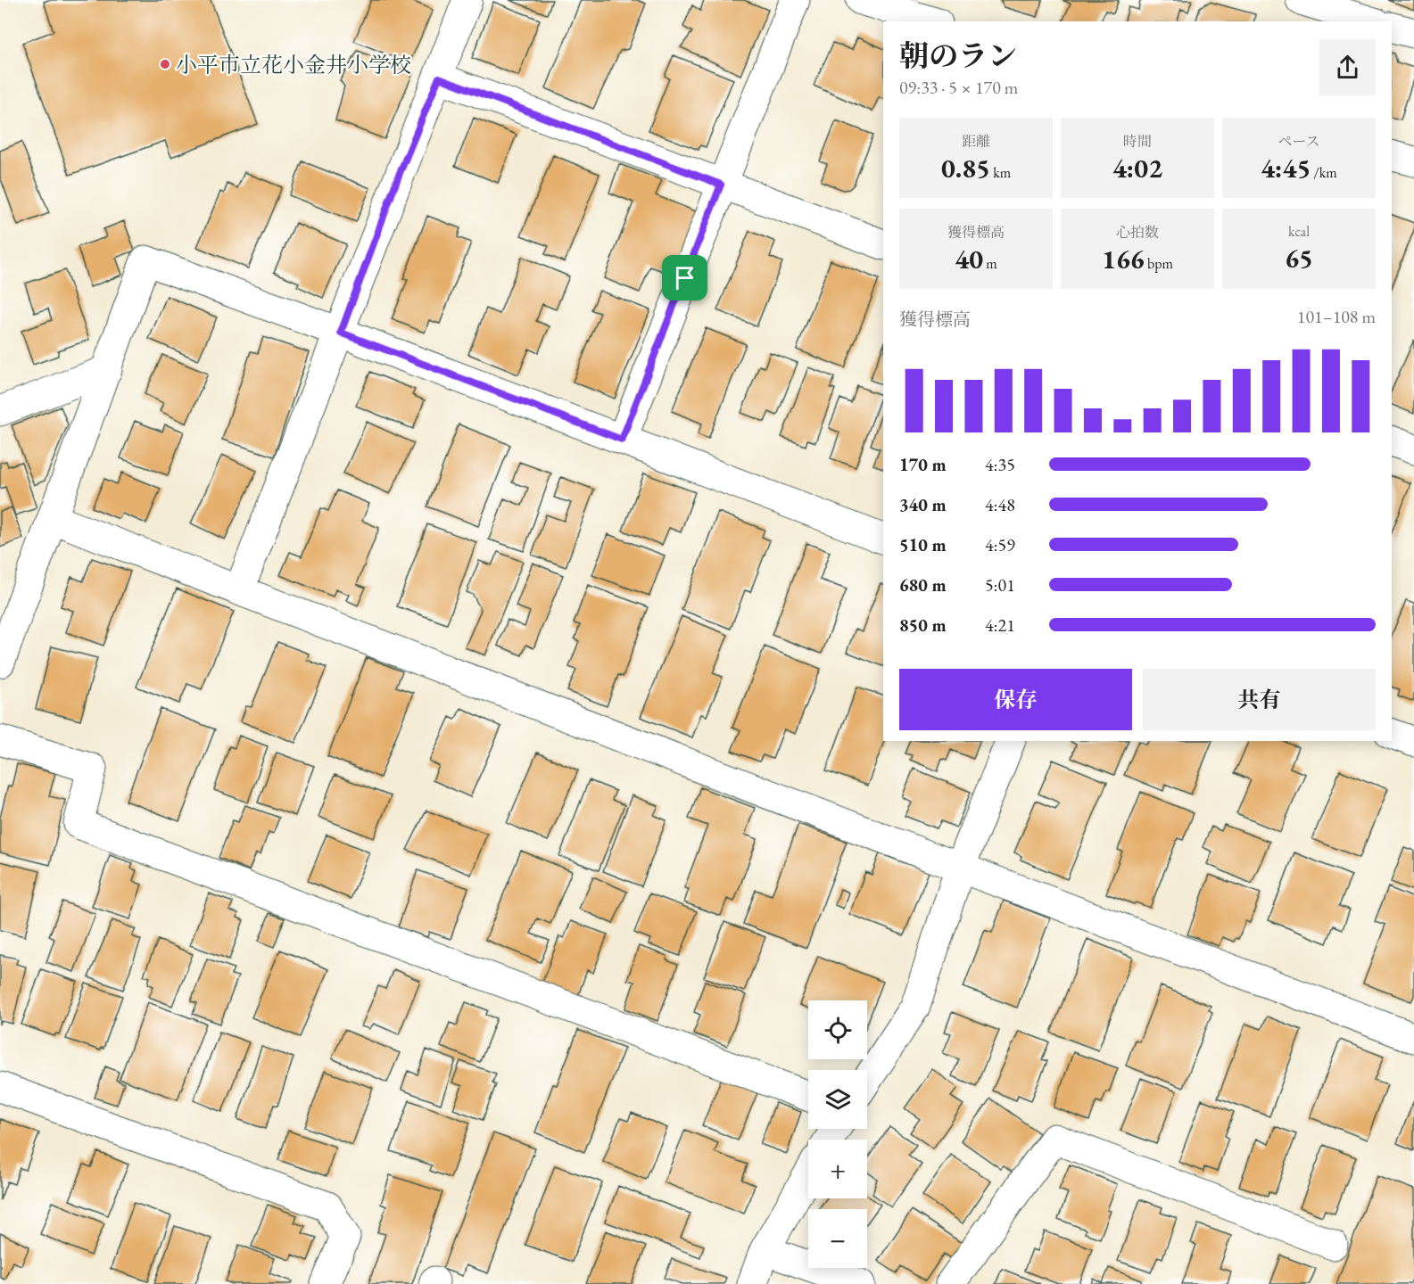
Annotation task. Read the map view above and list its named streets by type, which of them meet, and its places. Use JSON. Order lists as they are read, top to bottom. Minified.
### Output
{"places":["小平市立花小金井小学校"],"page":{"heading":["朝のラン","09:33 · 5 × 170 m"],"stats":[["距離","0.85 km"],["時間","4:02"],["ペース","4:45 /km"],["獲得標高","40 m"],["心拍数","166 bpm"],["kcal","65"]],"chart":["獲得標高","101–108 m"],"list":[{"name":"170 m","note":"4:35"},{"name":"340 m","note":"4:48"},{"name":"510 m","note":"4:59"},{"name":"680 m","note":"5:01"},{"name":"850 m","note":"4:21"}],"buttons":["保存","共有"],"map_buttons":["+","−"]}}
